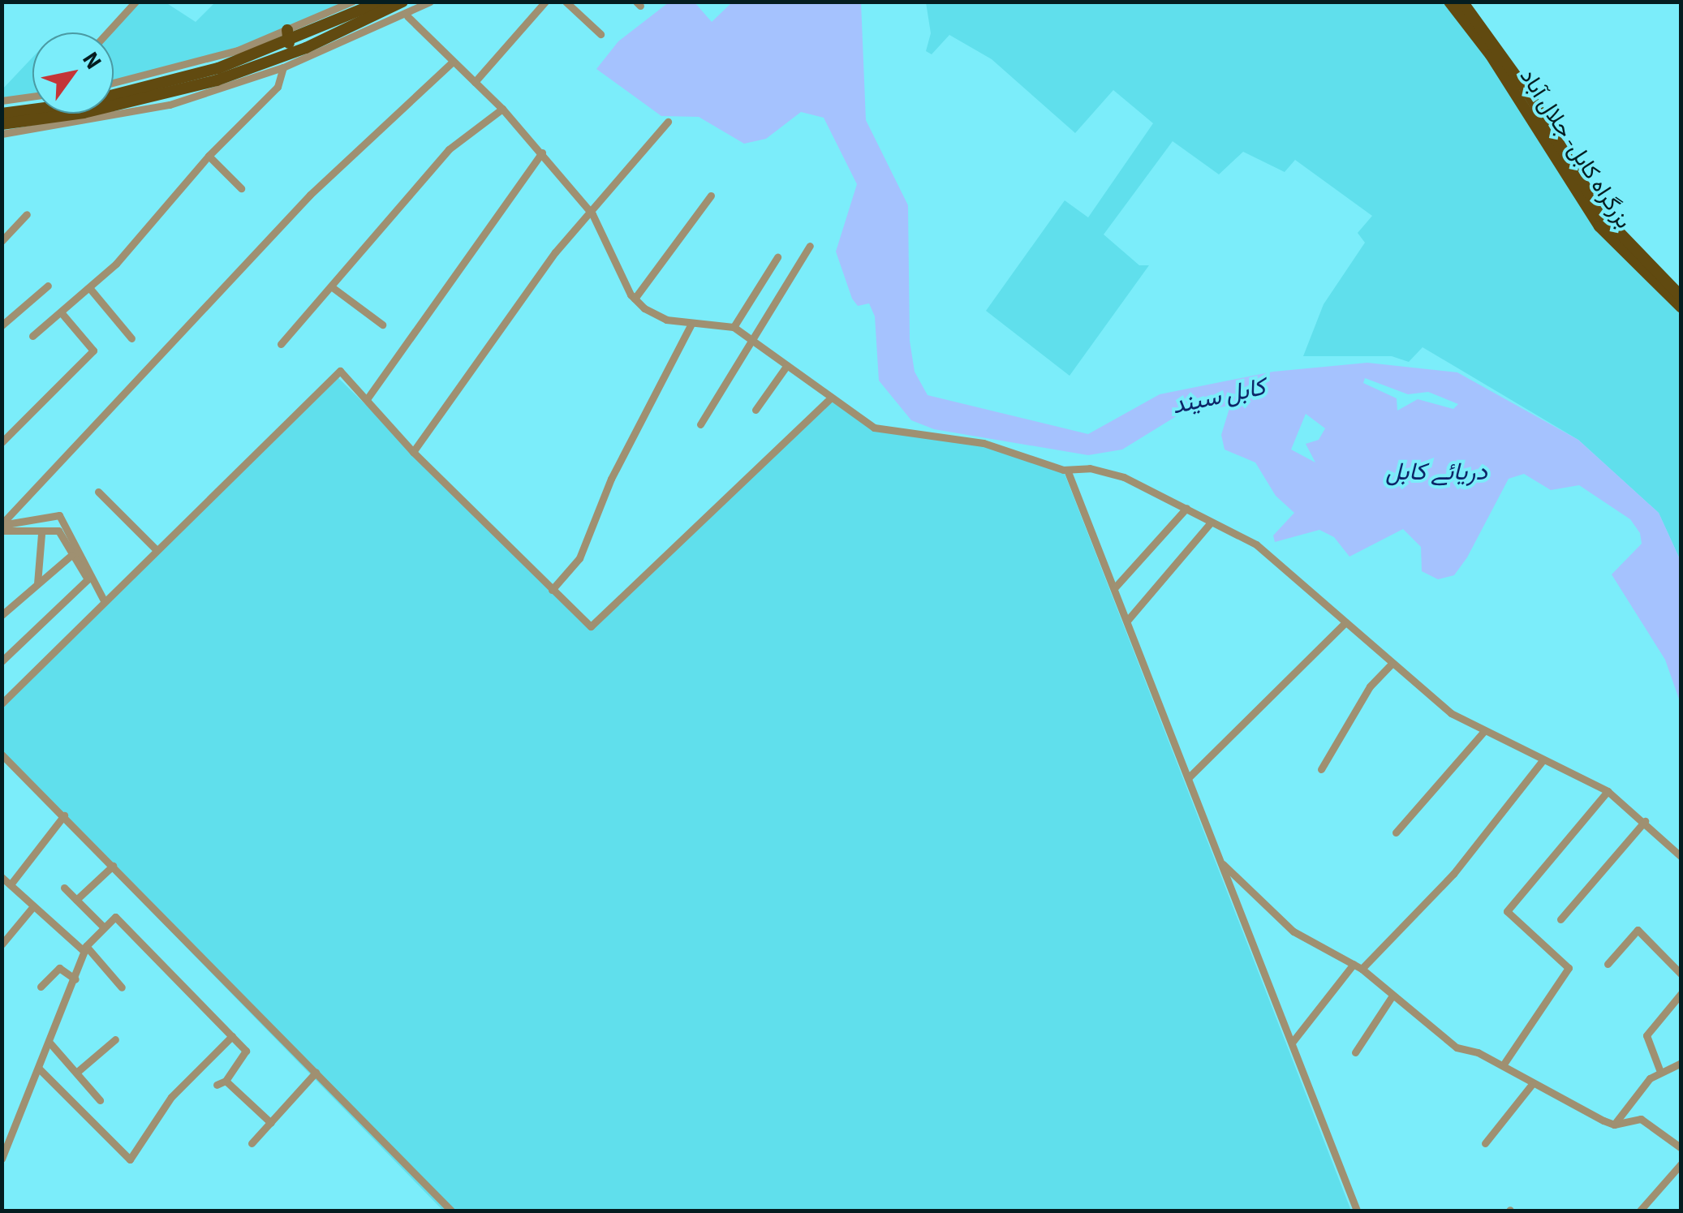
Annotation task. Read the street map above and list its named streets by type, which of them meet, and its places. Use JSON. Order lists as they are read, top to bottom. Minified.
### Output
{"streets":{"highway":["بزرگراه کابل- جلال آباد"]},"water":["کابل سيند","دریائے کابل"],"north":"top right"}
